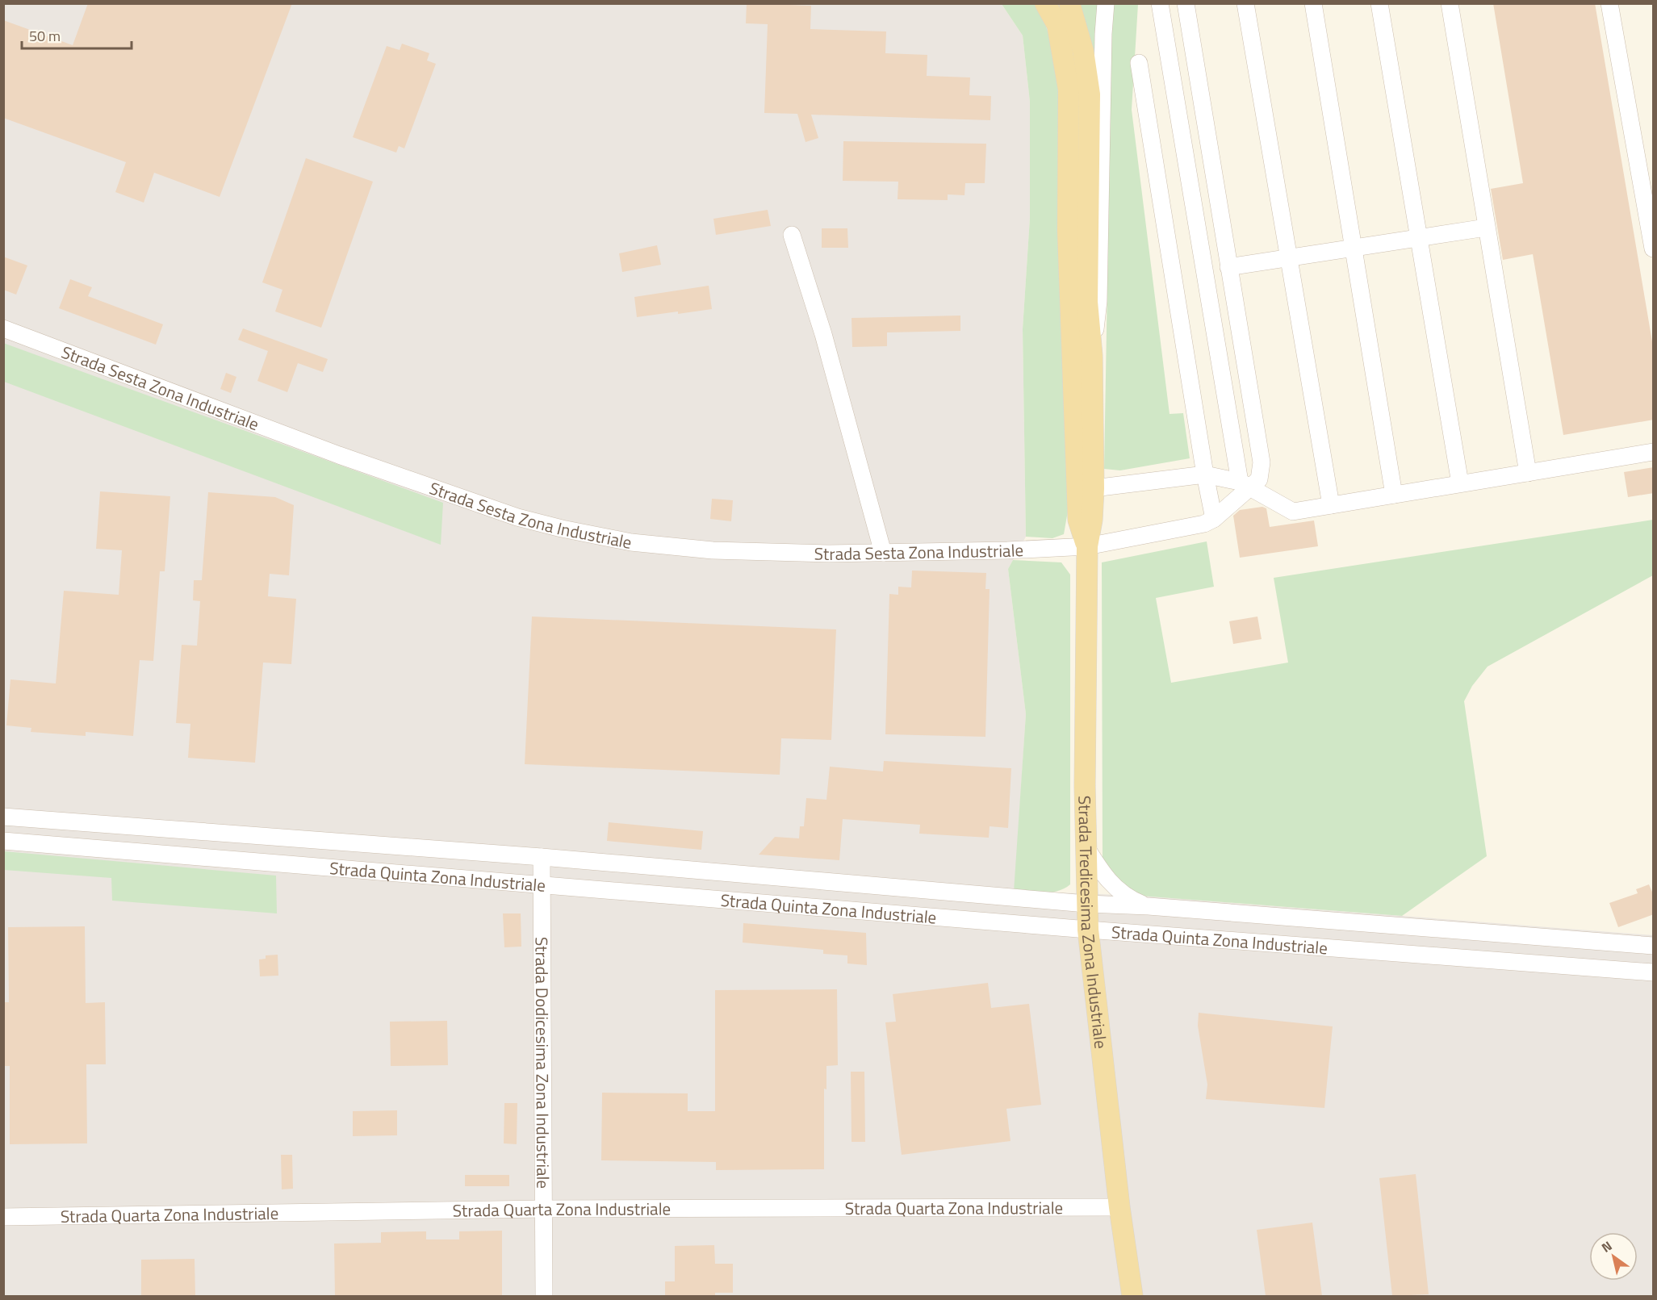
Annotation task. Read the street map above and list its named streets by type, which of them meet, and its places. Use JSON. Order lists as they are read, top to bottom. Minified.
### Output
{"streets":{"main road":["Strada Tredicesima Zona Industriale"],"street":["Strada Sesta Zona Industriale","Strada Quinta Zona Industriale","Strada Dodicesima Zona Industriale","Strada Quarta Zona Industriale"]},"crossings":[["Strada Sesta Zona Industriale","Strada Tredicesima Zona Industriale"],["Strada Quinta Zona Industriale","Strada Tredicesima Zona Industriale"],["Strada Quinta Zona Industriale","Strada Dodicesima Zona Industriale"],["Strada Tredicesima Zona Industriale","Strada Quarta Zona Industriale"],["Strada Dodicesima Zona Industriale","Strada Quarta Zona Industriale"]],"scale_bar":"50 m","north":"top left"}
